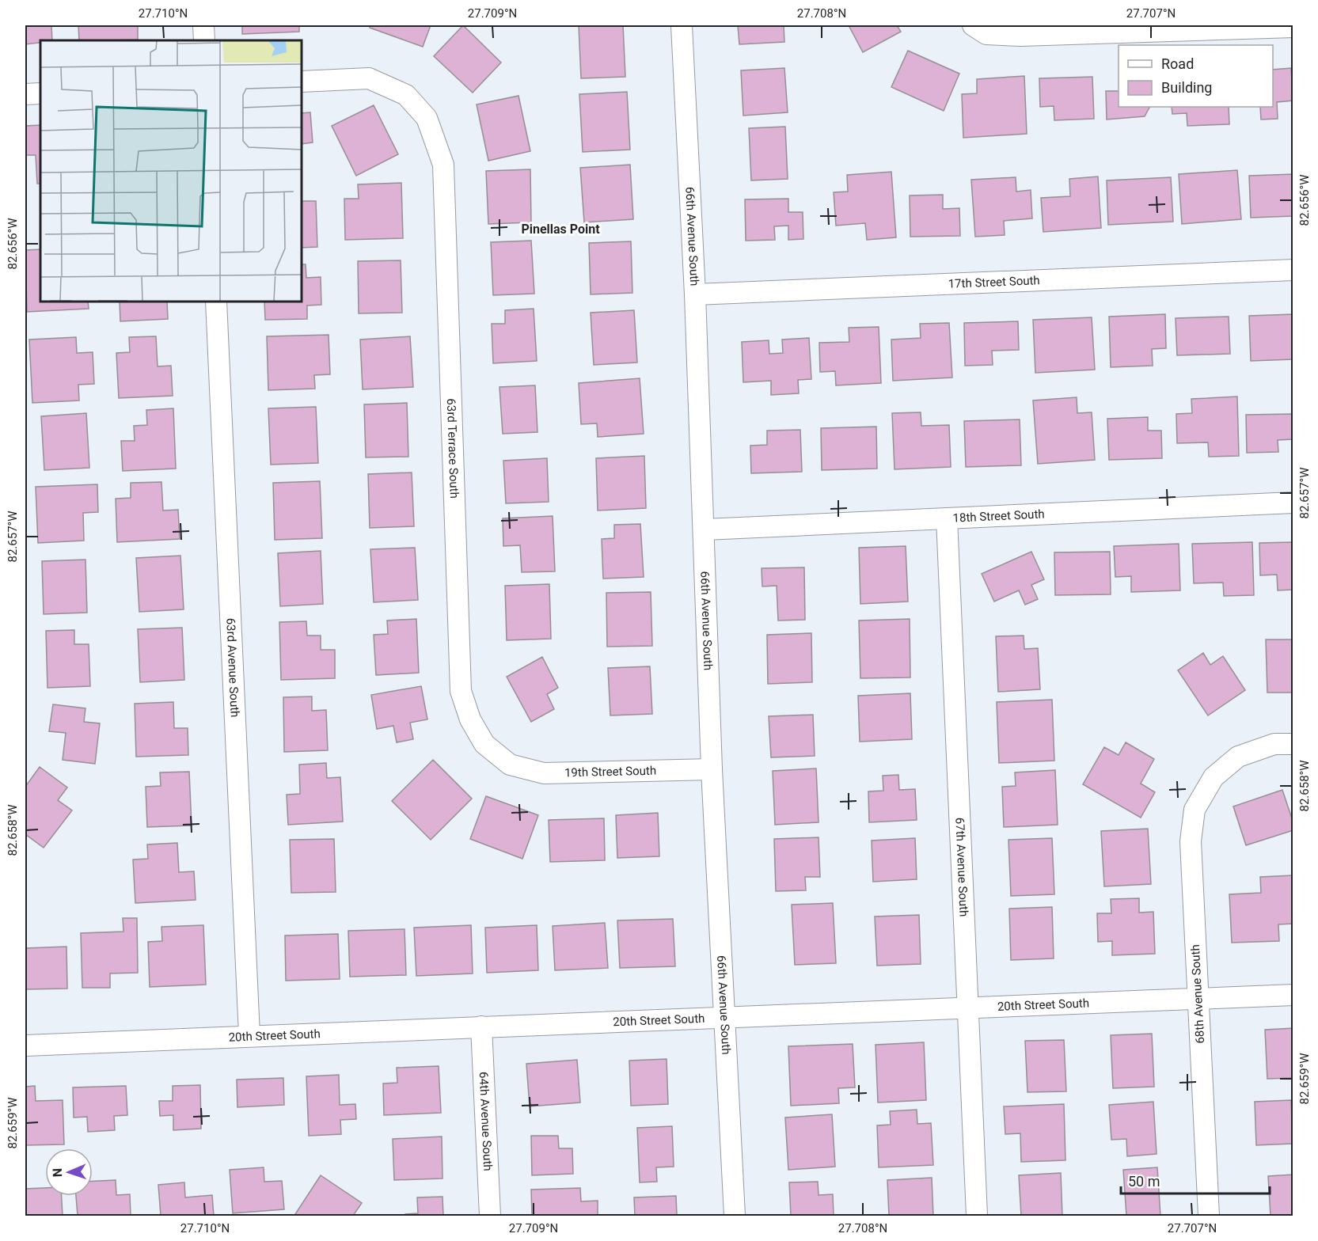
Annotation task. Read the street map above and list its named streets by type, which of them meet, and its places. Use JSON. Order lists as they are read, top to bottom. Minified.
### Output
{"streets":{"street":["66th Avenue South","17th Street South","63rd Terrace South","18th Street South","63rd Avenue South","19th Street South","67th Avenue South","68th Avenue South","20th Street South","64th Avenue South"]},"crossings":[["66th Avenue South","17th Street South"],["66th Avenue South","18th Street South"],["66th Avenue South","19th Street South"],["66th Avenue South","20th Street South"],["63rd Terrace South","19th Street South"],["18th Street South","67th Avenue South"],["63rd Avenue South","20th Street South"],["67th Avenue South","20th Street South"],["68th Avenue South","20th Street South"],["20th Street South","64th Avenue South"]],"districts":["Pinellas Point"],"legend":["Road","Building"],"scale_bar":"50 m","north":"left","coordinates":["27.710°N","27.709°N","27.708°N","27.707°N","82.656°W","82.657°W","82.658°W","82.659°W"]}
